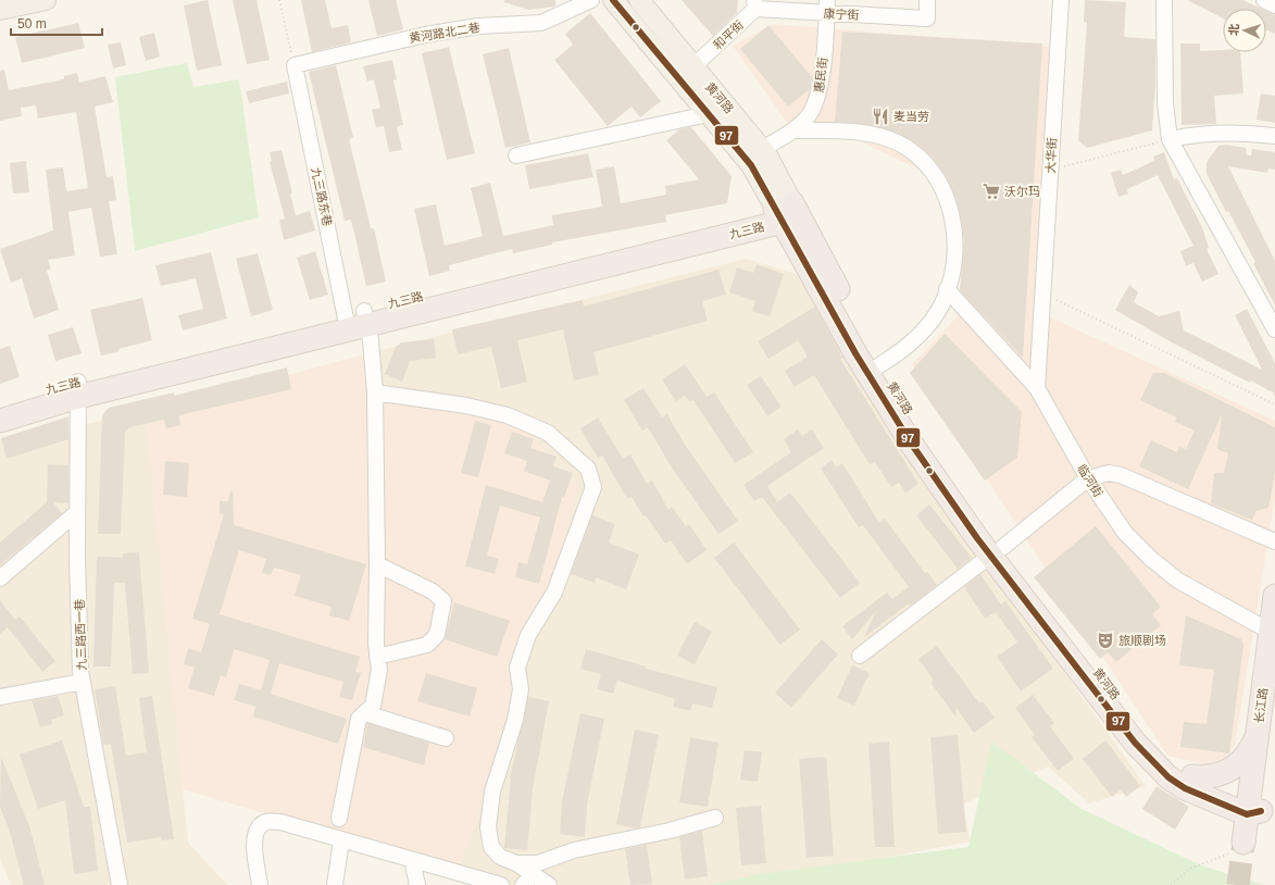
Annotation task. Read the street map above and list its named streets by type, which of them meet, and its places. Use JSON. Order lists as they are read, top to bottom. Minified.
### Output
{"streets":{"highway":["黄河路","九三路","长江路"],"street":["康宁街","黄河路北二巷","和平街","惠民街","大华街","九三路东巷","临河街","九三路西一巷"]},"crossings":[["康宁街","和平街"],["康宁街","惠民街"],["黄河路北二巷","九三路东巷"],["和平街","黄河路"],["惠民街","黄河路"],["黄河路","九三路"],["黄河路","长江路"],["大华街","临河街"],["九三路东巷","九三路"],["九三路","九三路西一巷"],["临河街","长江路"]],"places":{"restaurant":["麦当劳"],"supermarket":["沃尔玛"],"theatre":["旅顺剧场"]},"lines":["transit line 97"],"scale_bar":"50 m","north":"left"}
